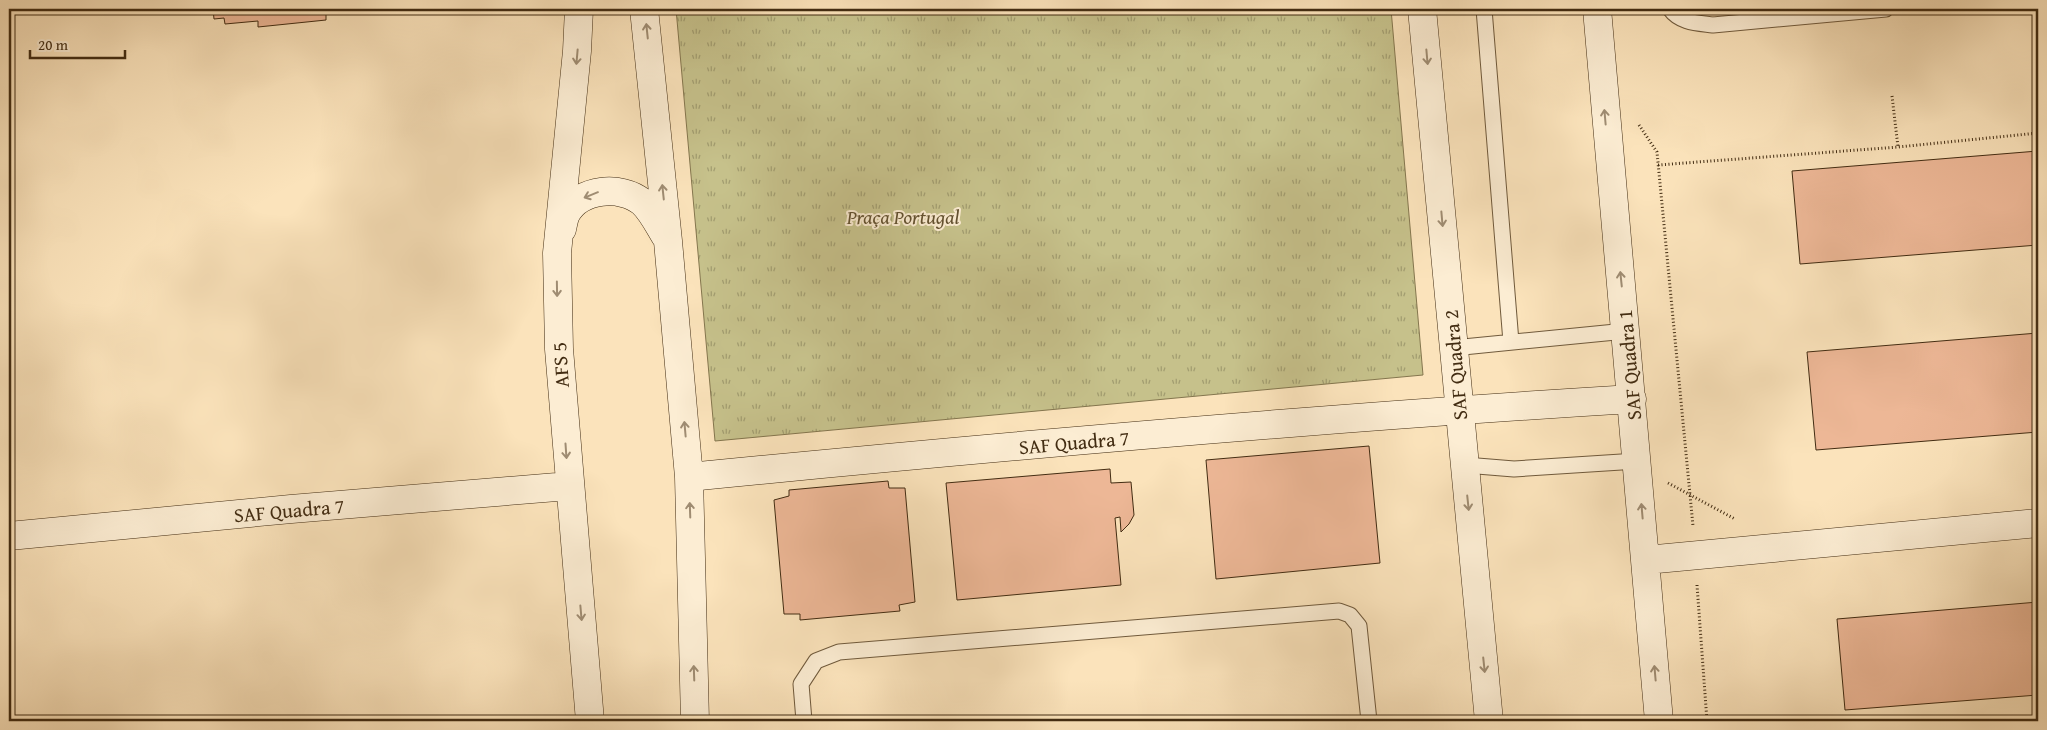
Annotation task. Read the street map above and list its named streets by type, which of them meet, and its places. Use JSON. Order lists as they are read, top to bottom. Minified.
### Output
{"streets":{"street":["AFS 5","SAF Quadra 2","SAF Quadra 1","SAF Quadra 7"]},"crossings":[["AFS 5","SAF Quadra 7"],["SAF Quadra 2","SAF Quadra 7"],["SAF Quadra 1","SAF Quadra 7"]],"one_way":["SAF Quadra 2","SAF Quadra 1"],"parks":["Praça Portugal"],"scale_bar":"20 m"}
